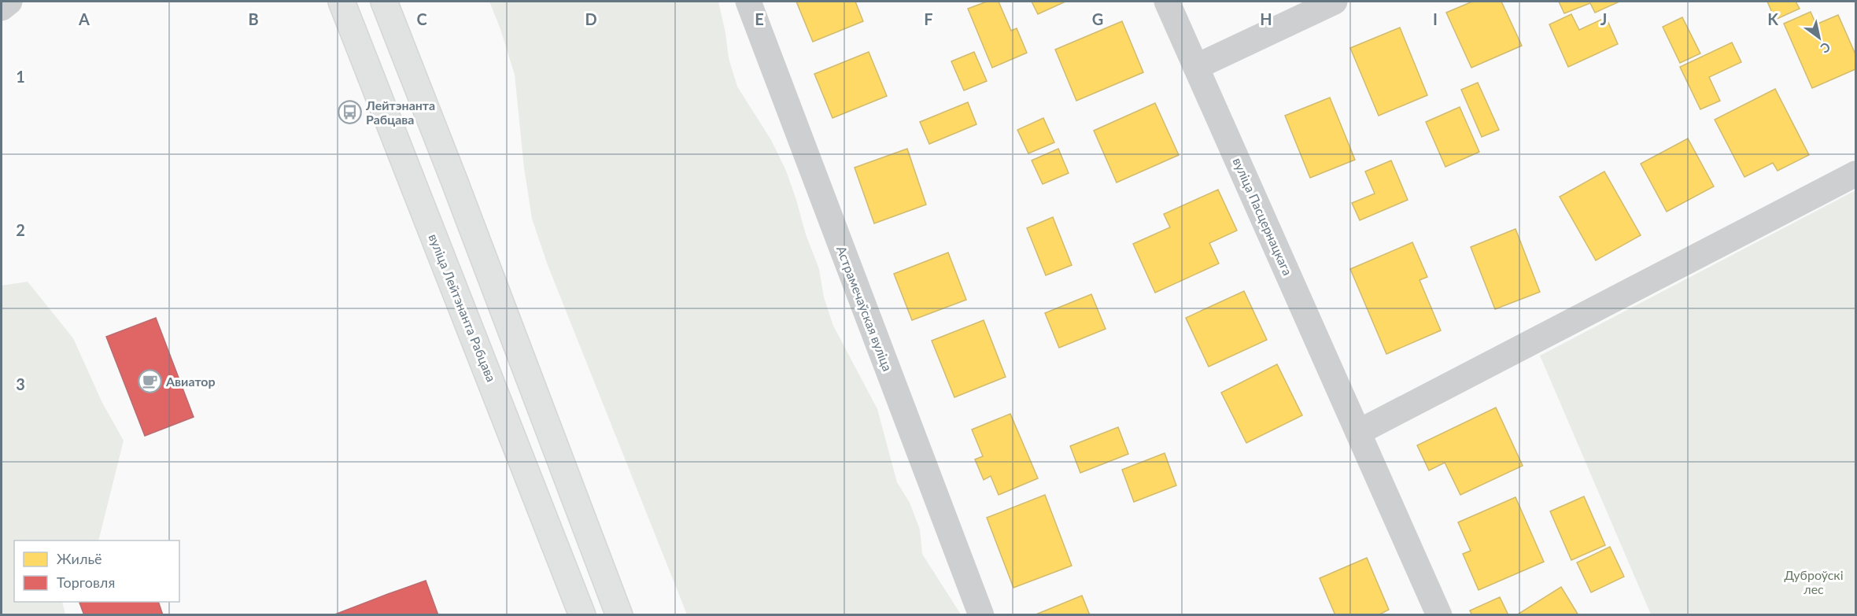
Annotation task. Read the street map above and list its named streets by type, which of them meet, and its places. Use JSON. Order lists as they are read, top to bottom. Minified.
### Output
{"streets":{"highway":["вуліца Лейтэнанта Рабцава"],"street":["вуліца Пасцернацкага","Астрамечаўская вуліца"]},"parks":["Дуброўскі лес"],"places":{"bus stop":["Лейтэнанта Рабцава"],"cafe":["Авиатор"]},"legend":["Жильё","Торговля"],"north":"bottom right","grid":{"columns":["A","B","C","D","E","F","G","H","I","J","K"],"rows":["1","2","3"]}}
